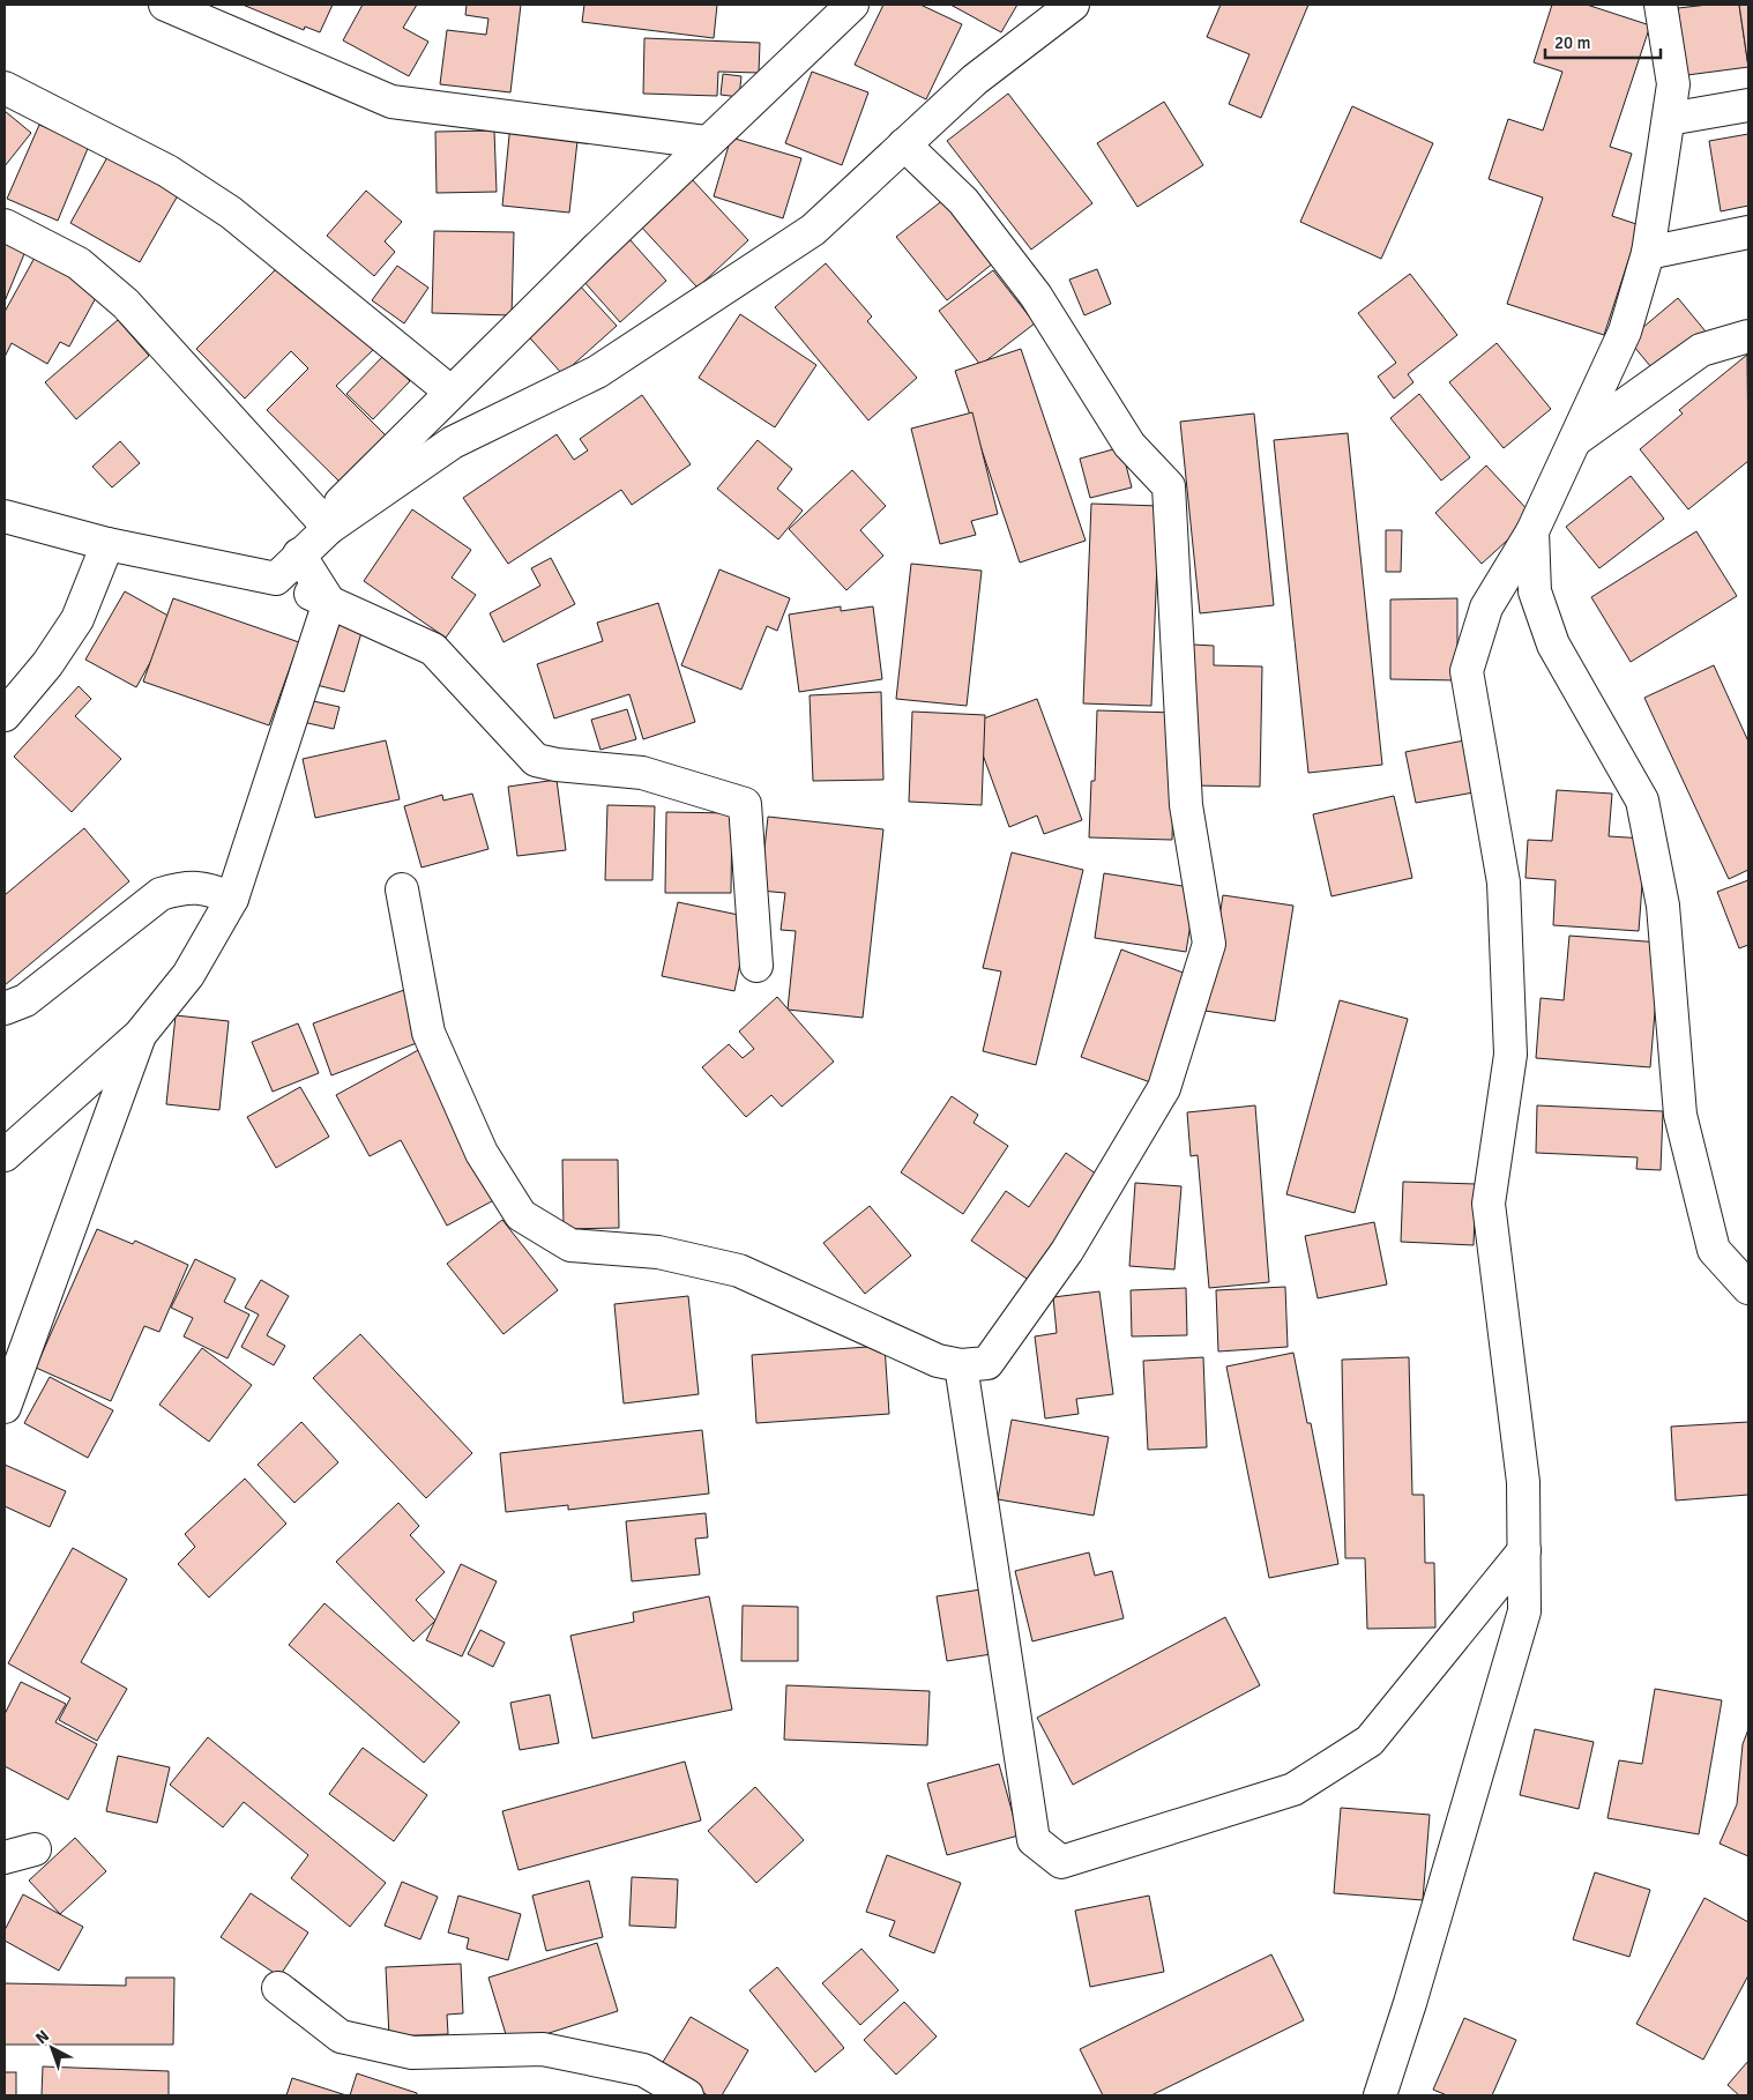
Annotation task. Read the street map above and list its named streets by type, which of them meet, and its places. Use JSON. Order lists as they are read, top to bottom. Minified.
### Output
{"scale_bar":"20 m","north":"top left"}
